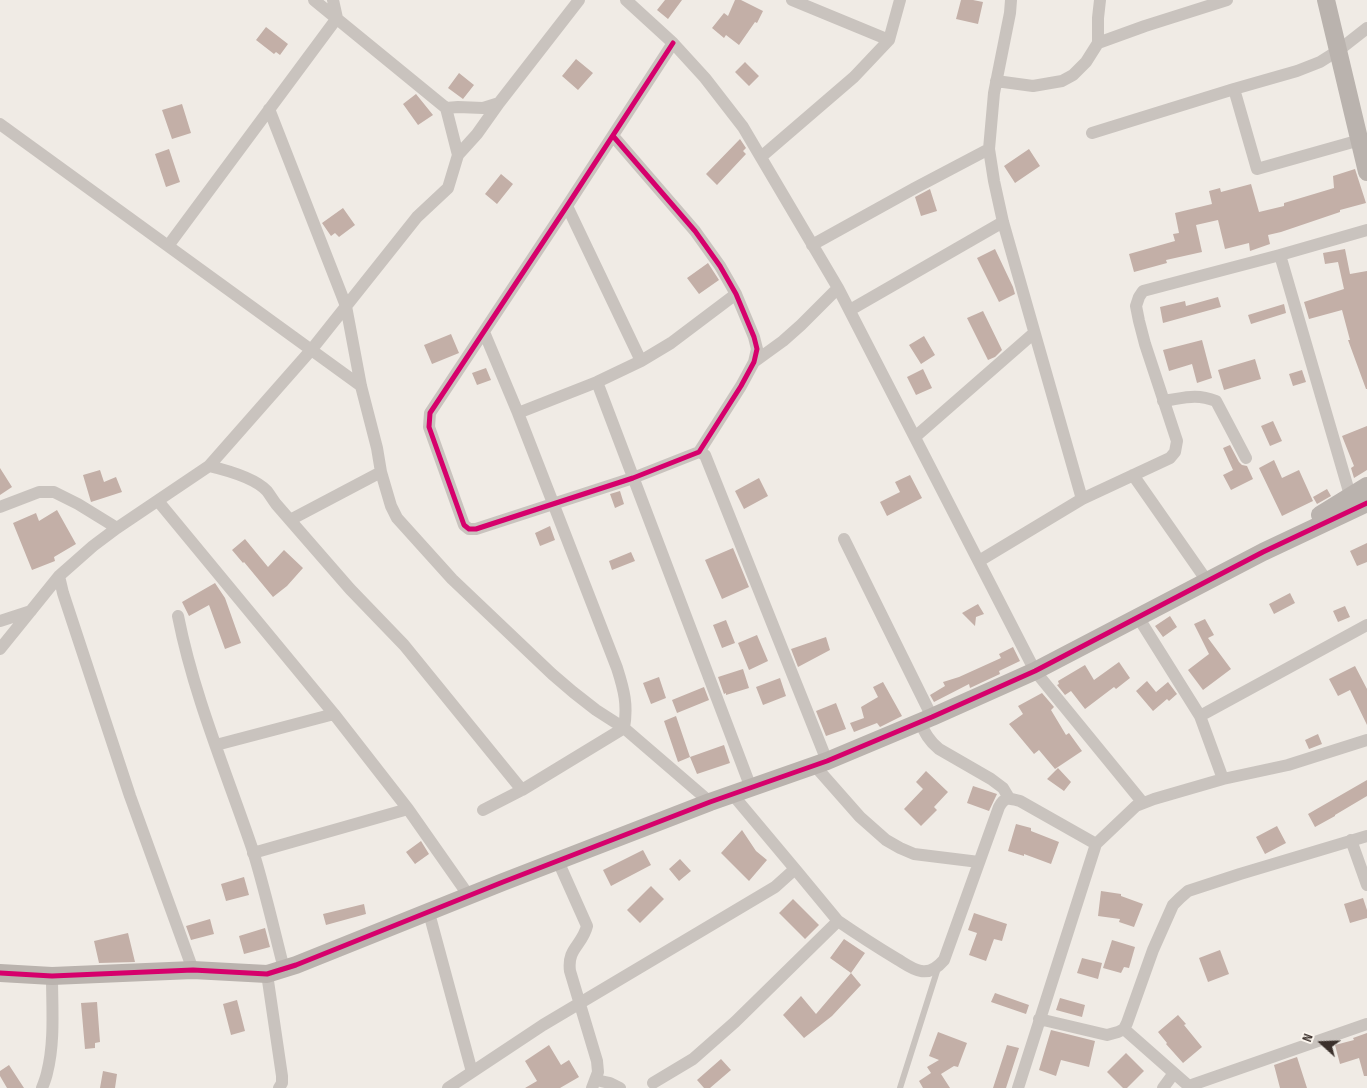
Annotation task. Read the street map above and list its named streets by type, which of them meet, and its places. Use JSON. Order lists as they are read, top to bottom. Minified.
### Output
{"north":"left"}
